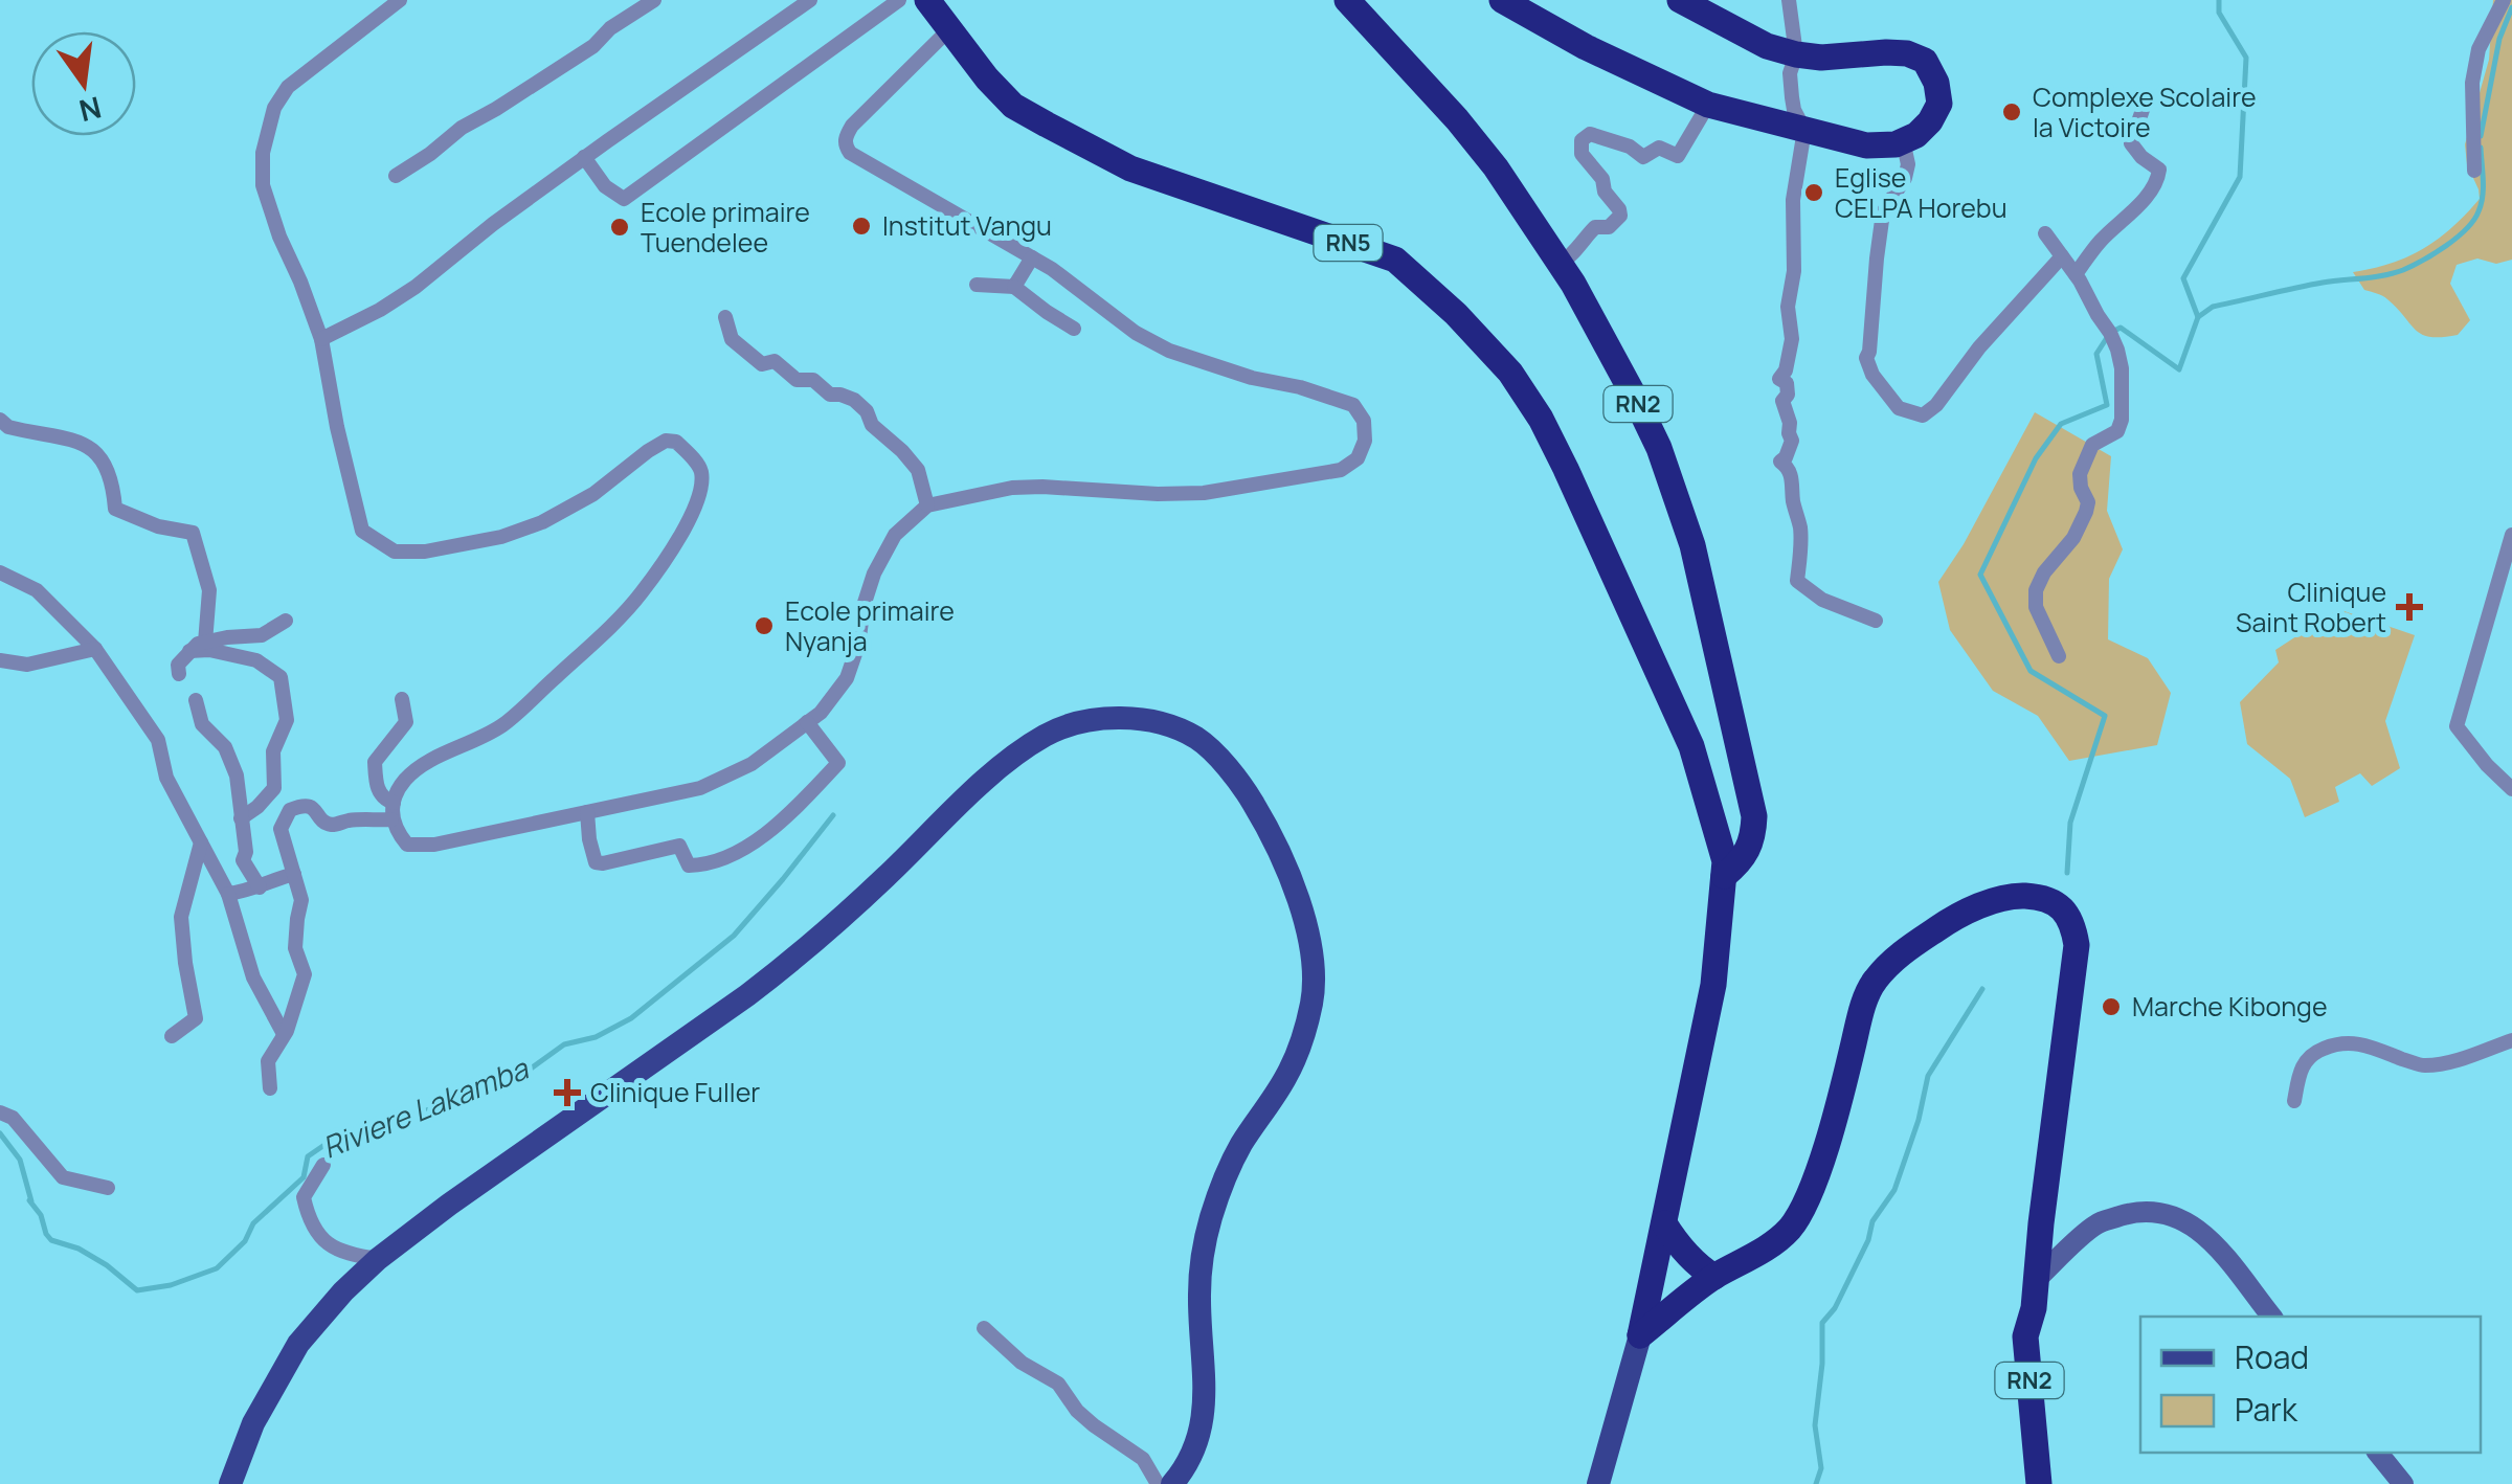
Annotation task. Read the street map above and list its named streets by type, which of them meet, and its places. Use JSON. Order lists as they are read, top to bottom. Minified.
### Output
{"streets":{"highway":["RN5","RN2"]},"crossings":[["RN5","RN2"]],"water":["Riviere Lakamba"],"places":{"other":["Complexe Scolaire la Victoire","Eglise CELPA Horebu","Institut Vangu","Ecole primaire Tuendelee","Ecole primaire Nyanja","Marche Kibonge"],"health":["Clinique Saint Robert","Clinique Fuller"]},"legend":["Road","Park"],"north":"bottom"}
